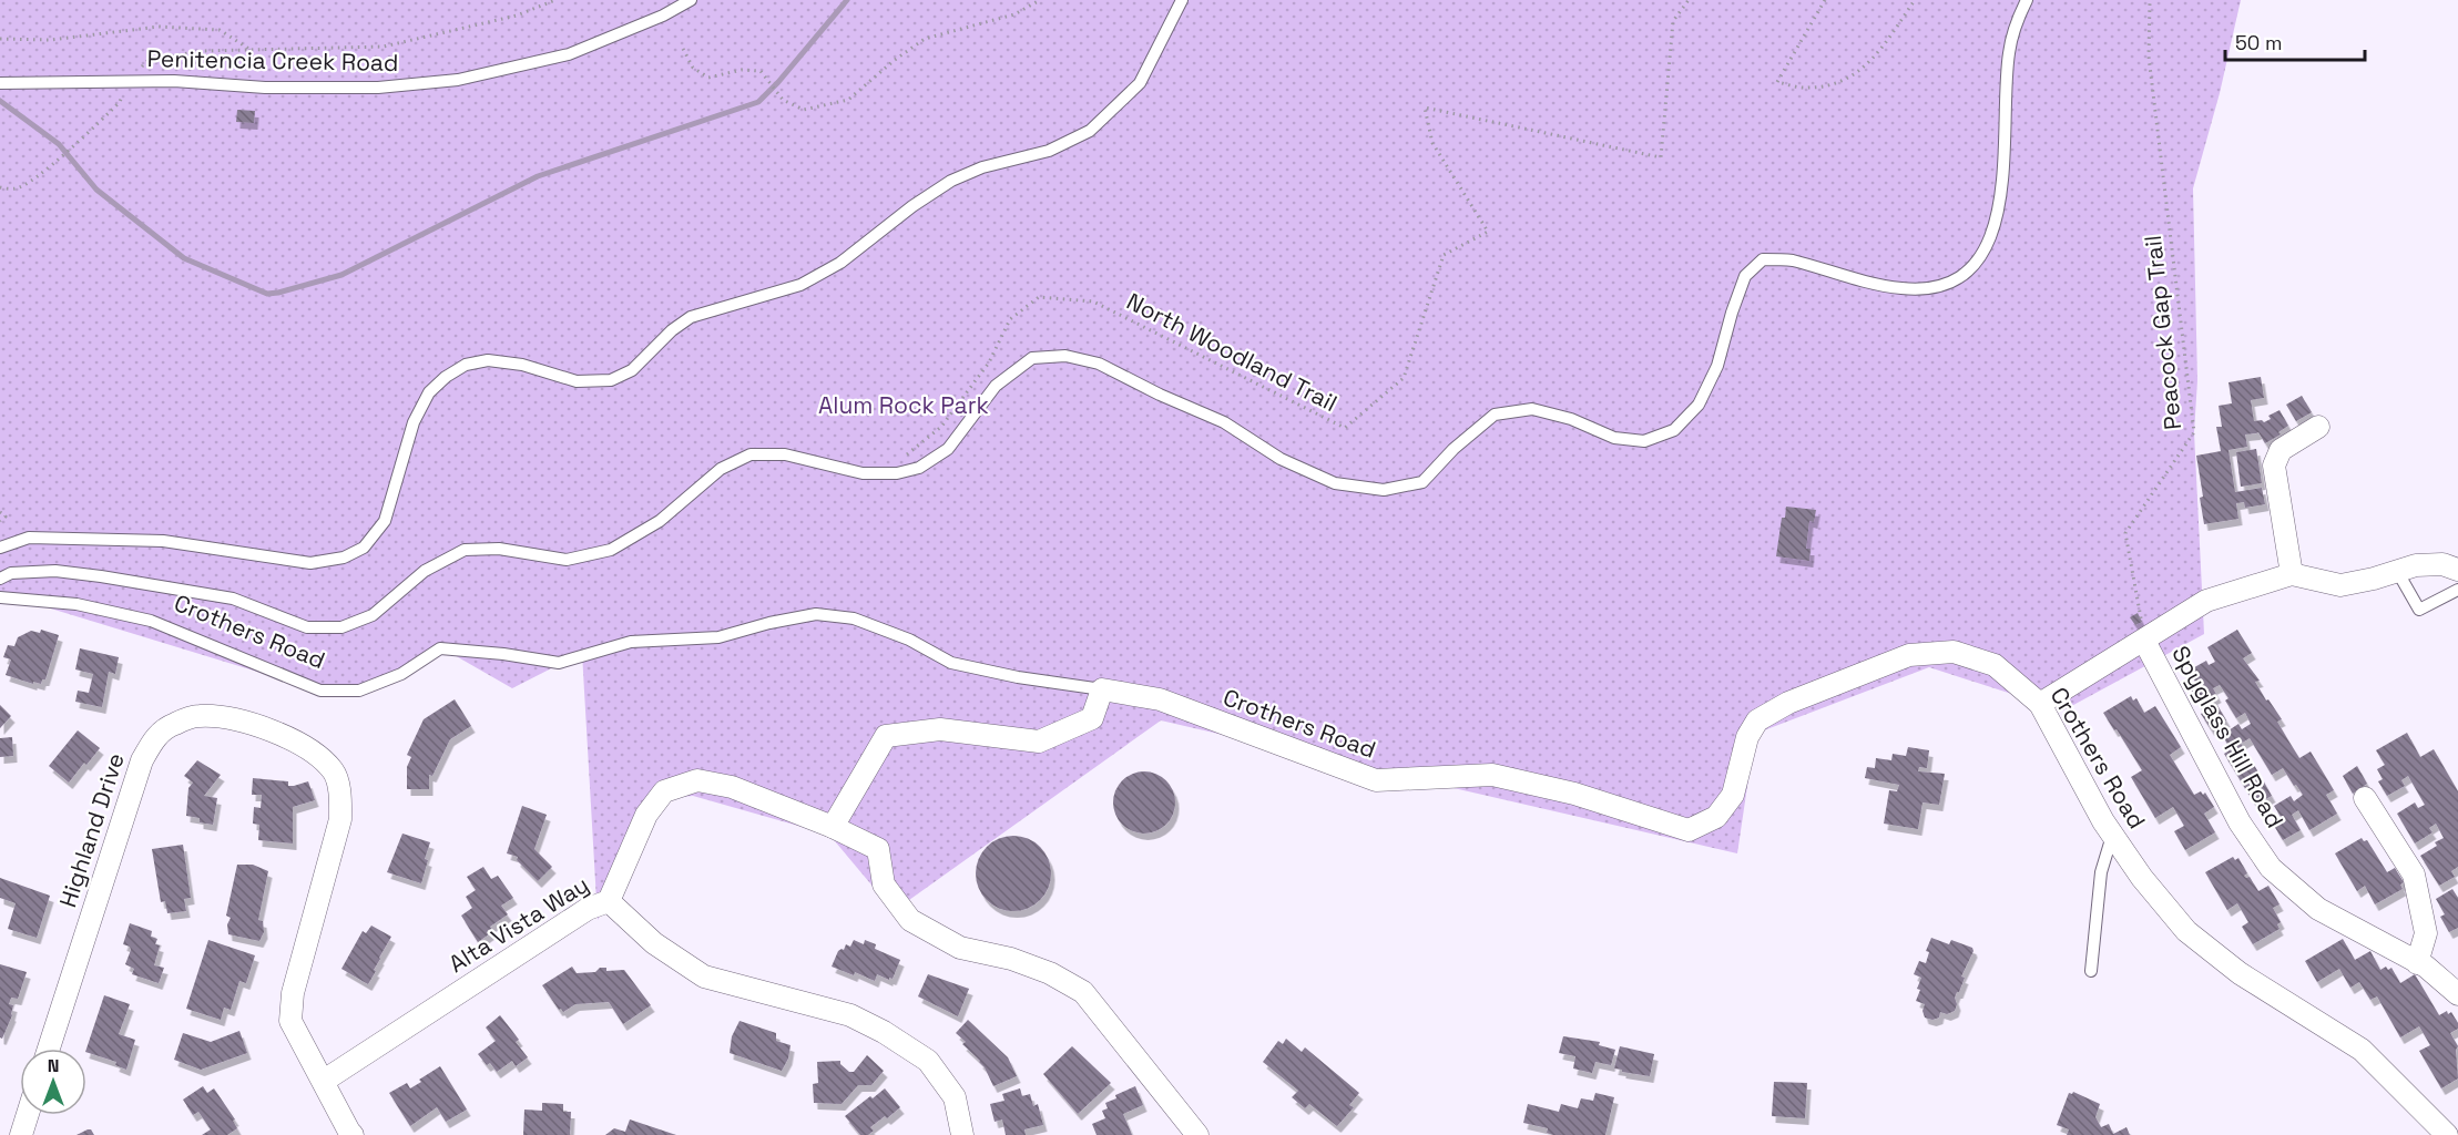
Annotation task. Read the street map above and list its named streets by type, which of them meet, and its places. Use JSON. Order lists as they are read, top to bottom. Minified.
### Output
{"streets":{"street":["Crothers Road","Spyglass Hill Road","Highland Drive","Alta Vista Way"],"lane":["Penitencia Creek Road"],"path":["Peacock Gap Trail","North Woodland Trail"]},"crossings":[["Peacock Gap Trail","Spyglass Hill Road"],["Highland Drive","Alta Vista Way"]],"parks":["Alum Rock Park"],"scale_bar":"50 m","north":"top"}
